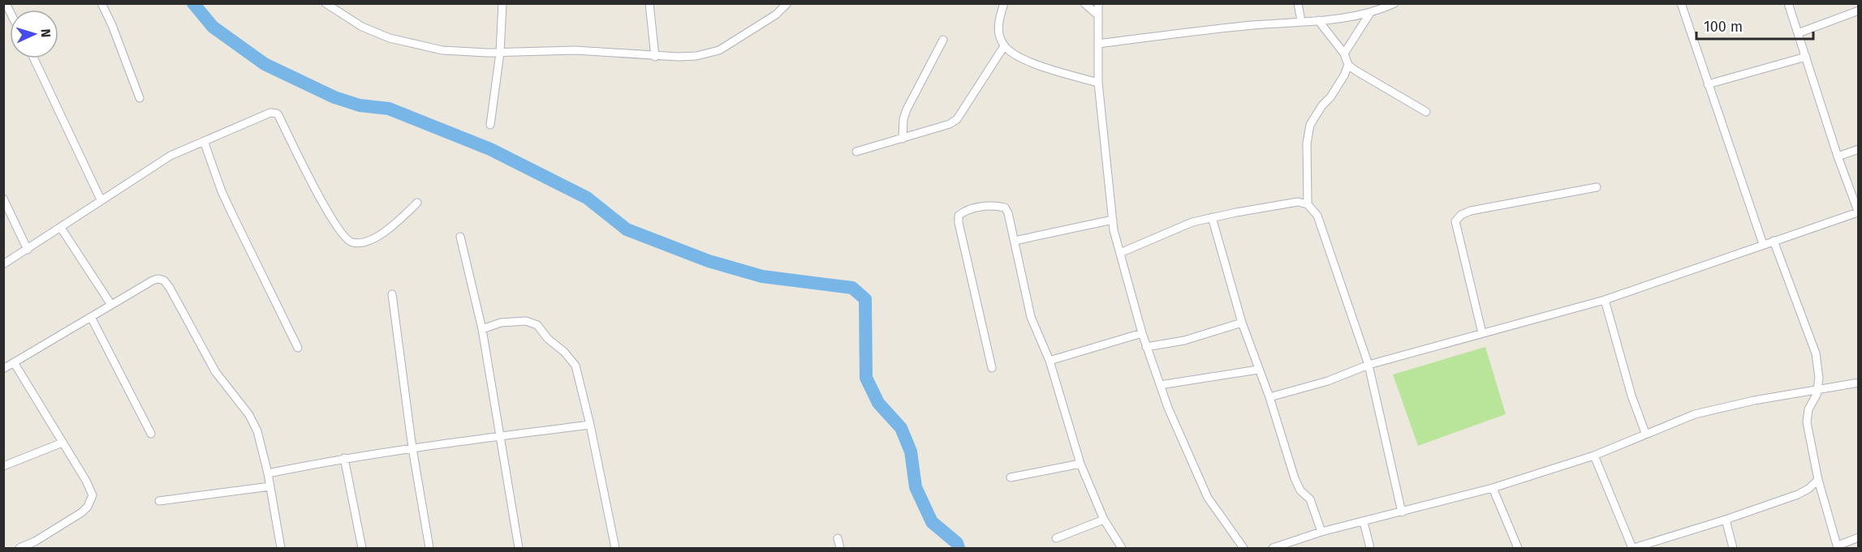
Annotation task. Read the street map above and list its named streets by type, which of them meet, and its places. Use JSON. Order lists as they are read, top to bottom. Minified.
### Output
{"scale_bar":"100 m","north":"right"}
